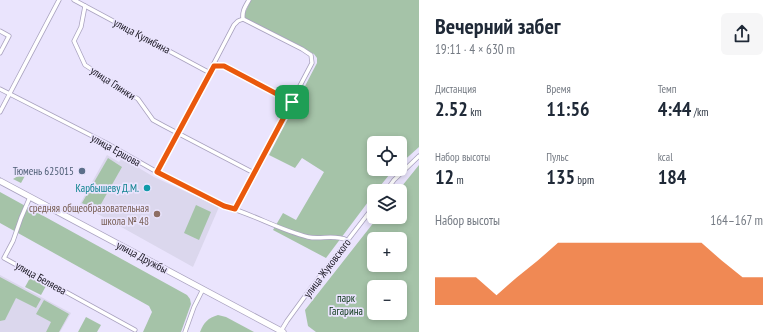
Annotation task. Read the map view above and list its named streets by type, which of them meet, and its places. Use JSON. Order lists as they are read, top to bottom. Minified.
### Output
{"streets":{"main road":["улица Дружбы"],"street":["улица Кулибина","улица Глинки","улица Ершова","улица Жуковского","улица Беляева"]},"crossings":[["улица Кулибина","улица Глинки"],["улица Ершова","улица Жуковского"],["улица Дружбы","улица Жуковского"],["улица Дружбы","улица Беляева"]],"parks":["парк Гагарина"],"places":["Тюмень 625015","Карбышеву Д.М.","средняя общеобразовательная школа № 48"],"page":{"heading":["Вечерний забег","19:11 · 4 × 630 m"],"stats":[["Дистанция","2.52 km"],["Время","11:56"],["Темп","4:44 /km"],["Набор высоты","12 m"],["Пульс","135 bpm"],["kcal","184"]],"map_buttons":["+","−"],"chart":["Набор высоты","164–167 m"]}}
